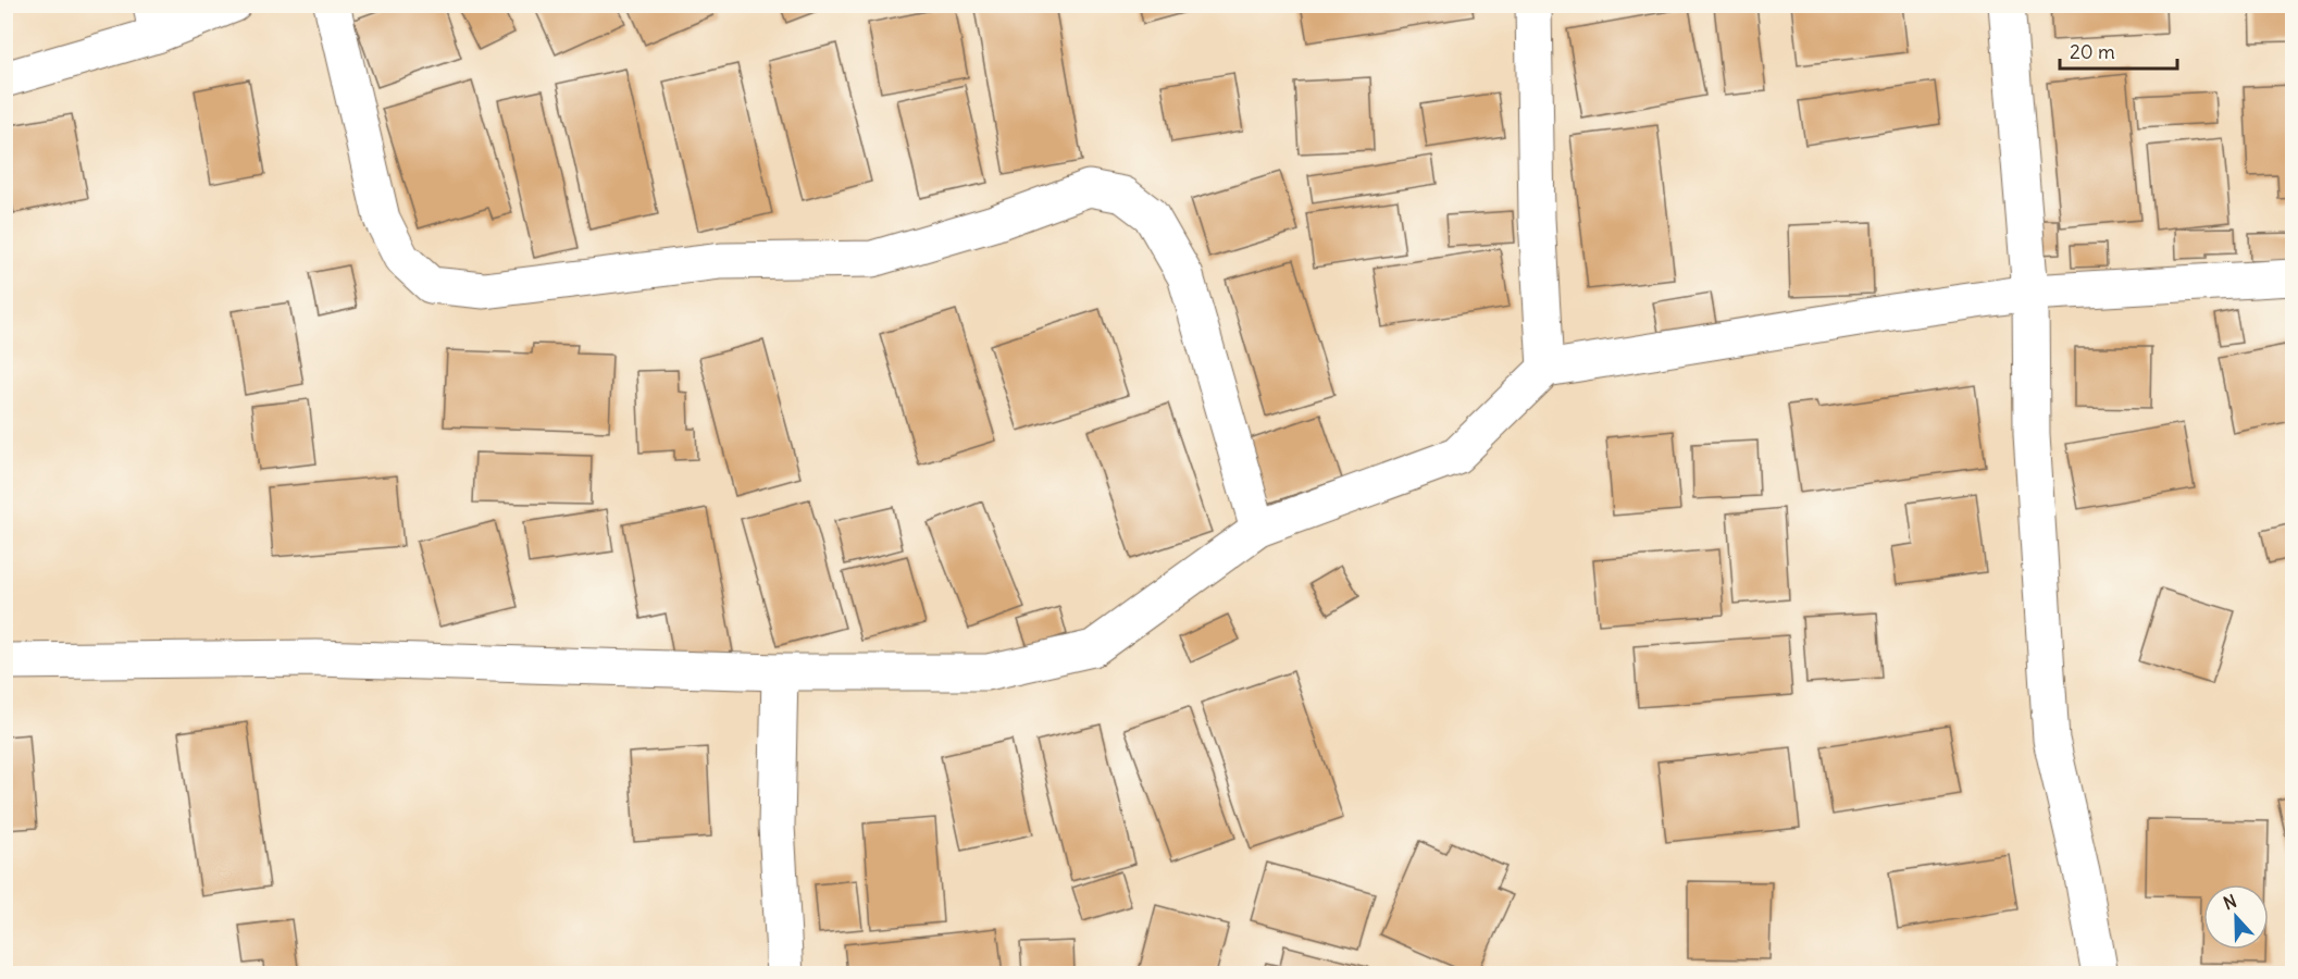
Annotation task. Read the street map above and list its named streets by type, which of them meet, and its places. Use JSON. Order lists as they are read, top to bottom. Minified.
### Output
{"scale_bar":"20 m","north":"top"}
